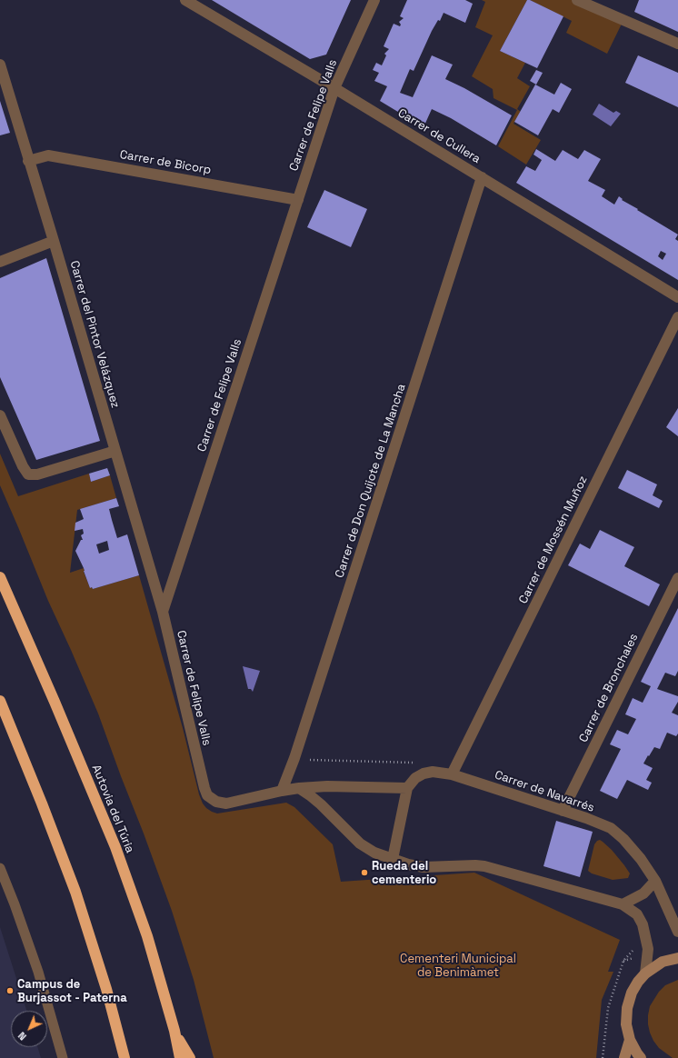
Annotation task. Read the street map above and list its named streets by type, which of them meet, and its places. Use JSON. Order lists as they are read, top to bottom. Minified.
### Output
{"streets":{"highway":["Autovia del Túria"],"street":["Carrer de Felipe Valls","Carrer de Cullera","Carrer de Bicorp","Carrer del Pintor Velázquez","Carrer de Don Quijote de La Mancha","Carrer de Mossén Muñoz","Carrer de Bronchales","Carrer de Navarrés"]},"crossings":[["Carrer de Felipe Valls","Carrer de Cullera"],["Carrer de Felipe Valls","Carrer de Bicorp"],["Carrer de Felipe Valls","Carrer del Pintor Velázquez"],["Carrer de Felipe Valls","Carrer de Don Quijote de La Mancha"],["Carrer de Cullera","Carrer de Don Quijote de La Mancha"],["Carrer de Bicorp","Carrer del Pintor Velázquez"],["Carrer de Mossén Muñoz","Carrer de Navarrés"],["Carrer de Bronchales","Carrer de Navarrés"]],"parks":["Cementeri Municipal de Benimàmet"],"places":["Rueda del cementerio","Campus de Burjassot - Paterna"],"north":"bottom left"}
